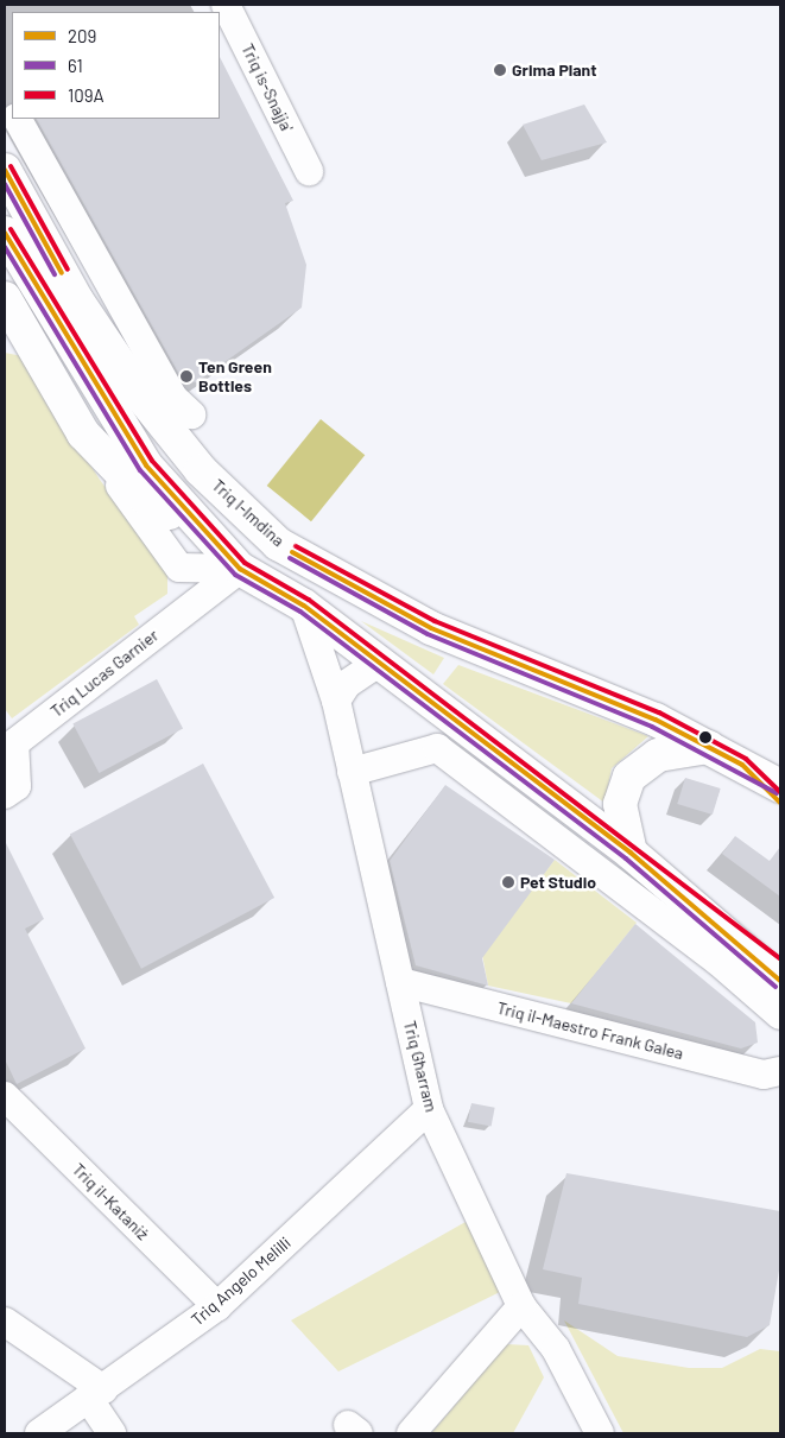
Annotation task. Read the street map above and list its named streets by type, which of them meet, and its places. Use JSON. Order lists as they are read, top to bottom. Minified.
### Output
{"streets":{"highway":["Triq l-Imdina"],"street":["Triq is-Snajja'","Triq Lucas Garnier","Triq il-Maestro Frank Galea","Triq Għarram","Triq il-Kataniż","Triq Angelo Melilli"]},"crossings":[["Triq il-Maestro Frank Galea","Triq Għarram"],["Triq Għarram","Triq Angelo Melilli"],["Triq il-Kataniż","Triq Angelo Melilli"]],"places":["Grima Plant","Ten Green Bottles","Pet Studio"],"lines":["transit line 109A","transit line 209","transit line 61"],"legend":["209","61","109A"]}
